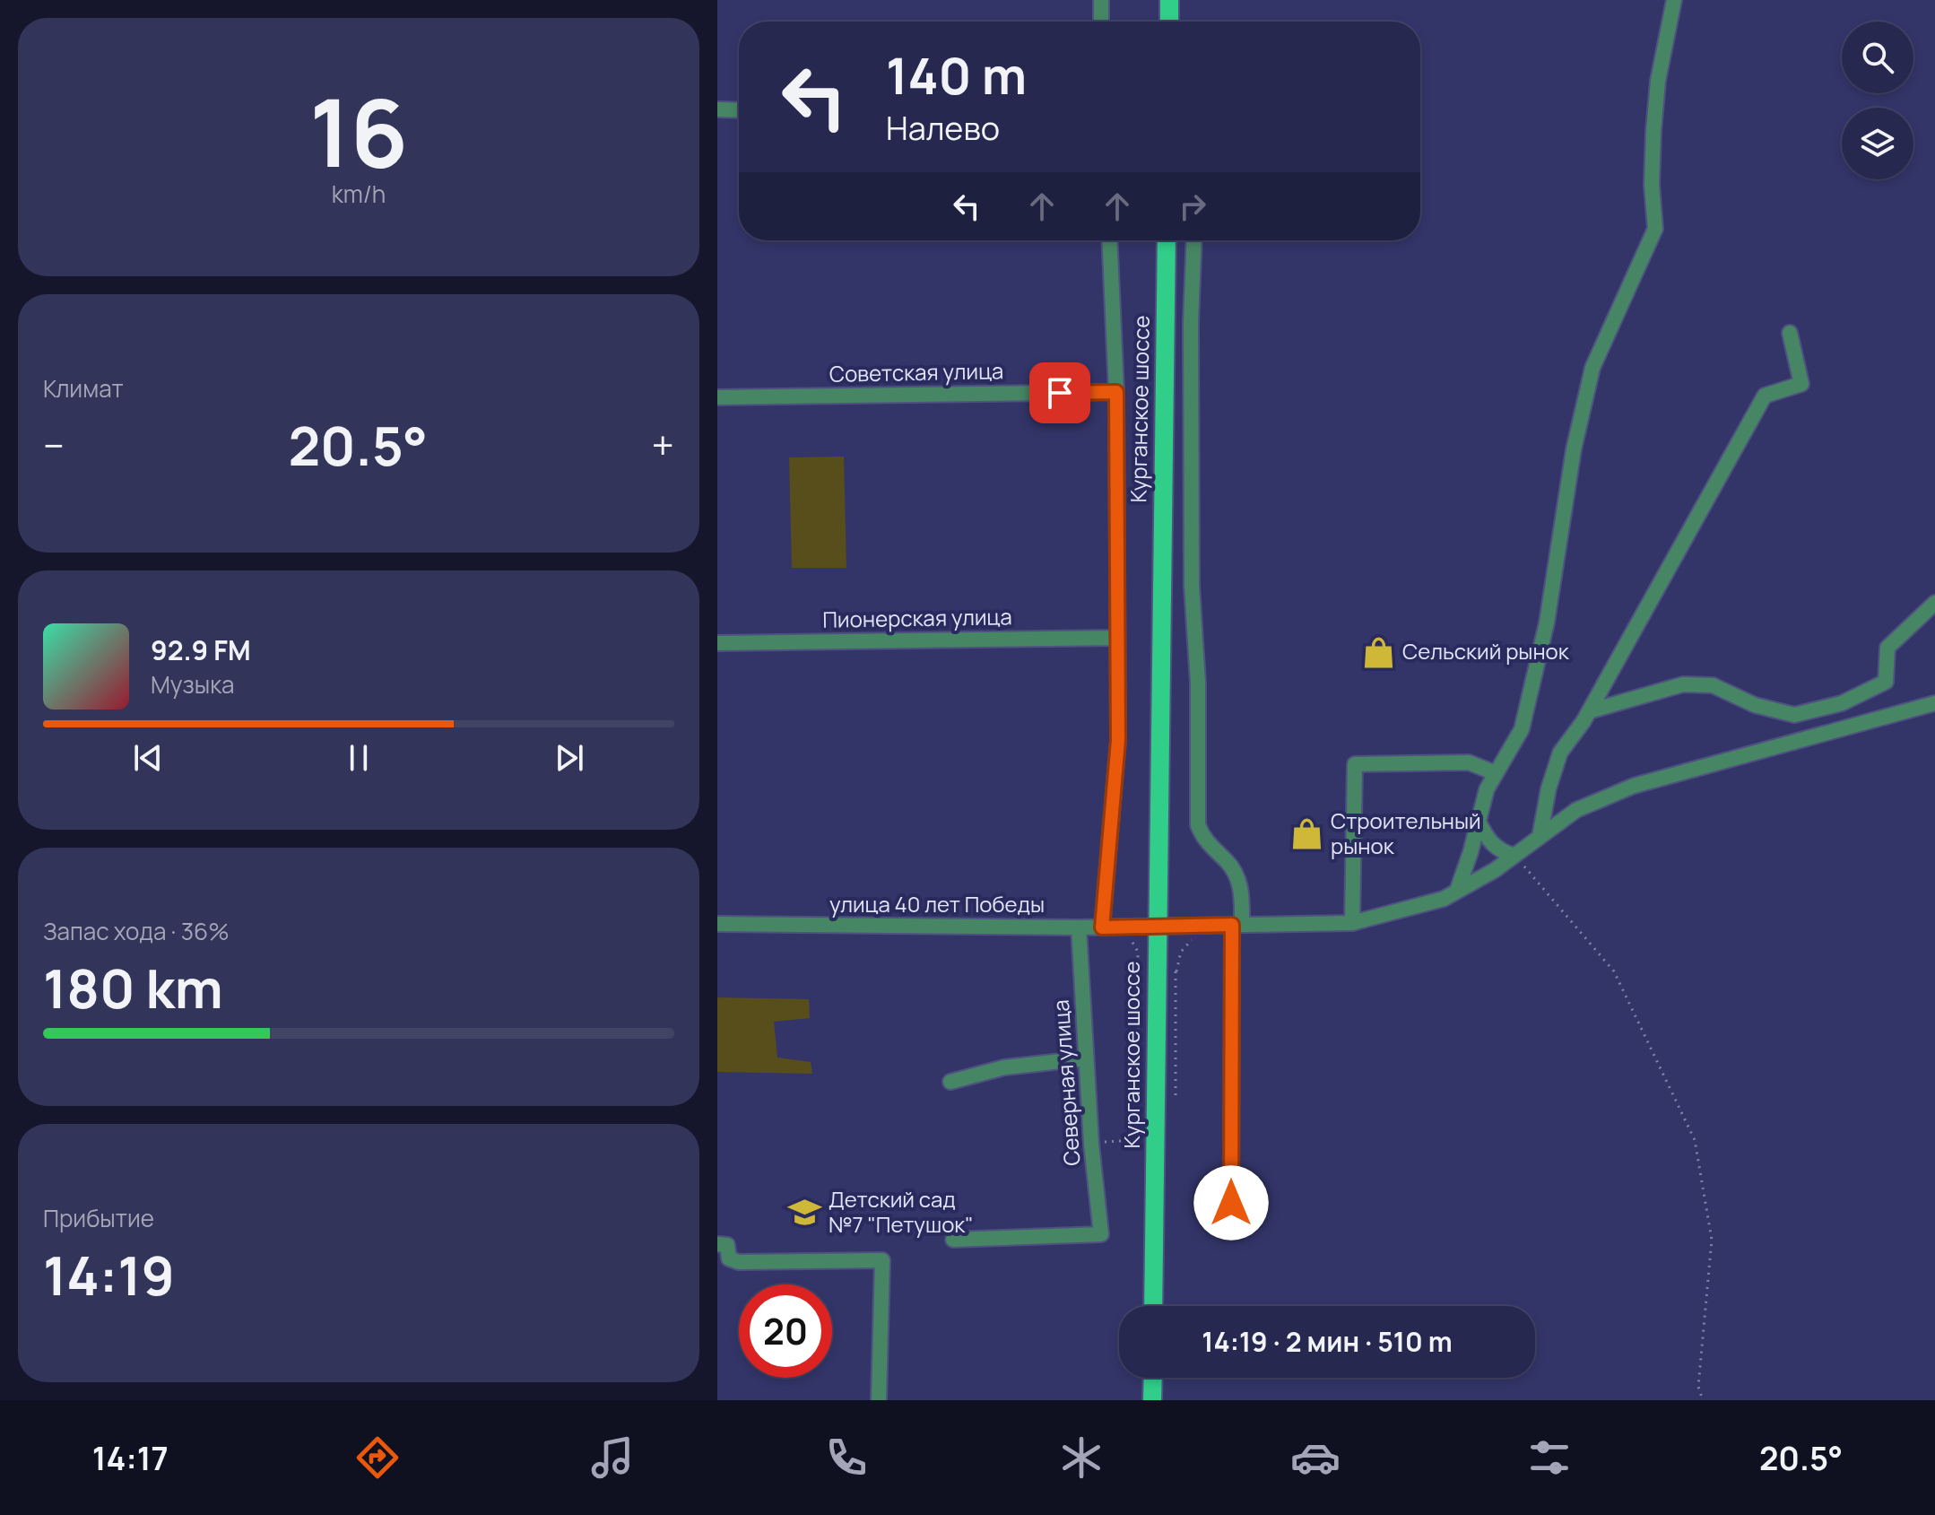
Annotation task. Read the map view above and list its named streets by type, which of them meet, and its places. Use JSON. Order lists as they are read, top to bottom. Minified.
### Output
{"streets":{"main road":["Курганское шоссе"],"street":["Советская улица","Пионерская улица","улица 40 лет Победы","Северная улица"]},"crossings":[["Курганское шоссе","улица 40 лет Победы"],["улица 40 лет Победы","Северная улица"]],"places":{"shop":["Сельский рынок","Строительный рынок"],"school or university":["Детский сад №7 \"Петушок\""]},"page":{"tile":[["16","km/h"],"Климат",["Запас хода · 36%","180 km"],["Прибытие","14:19"]],"turn":["140 m","Налево"],"heat":["−","20.5°","+"],"song":["92.9 FM","Музыка"],"limit":"20","trip":"14:19 · 2 мин · 510 m","tabs":["14:17","20.5°"]}}
